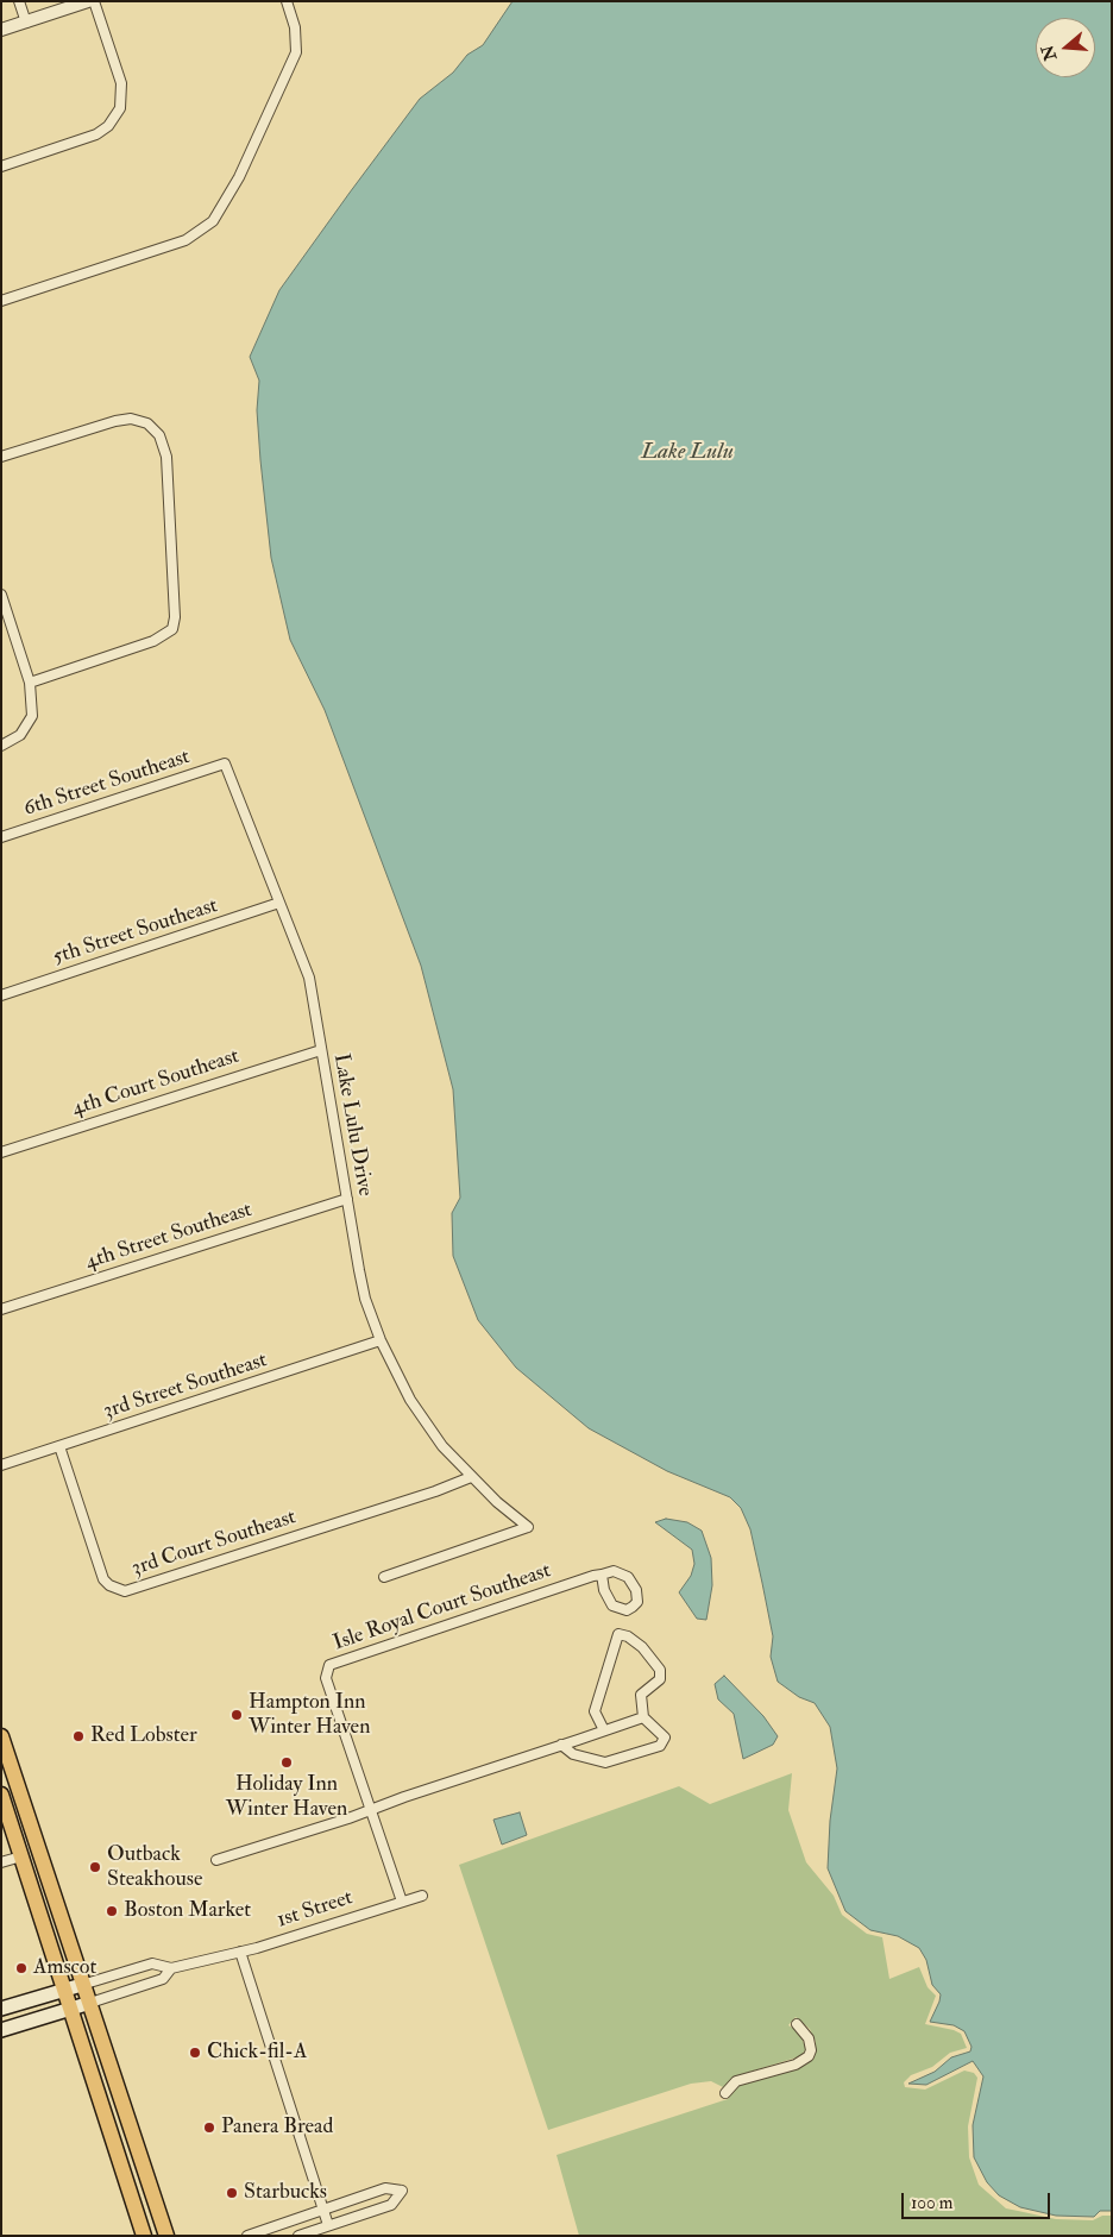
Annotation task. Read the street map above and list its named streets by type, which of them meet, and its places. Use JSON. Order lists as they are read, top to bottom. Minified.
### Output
{"streets":{"street":["6th Street Southeast","5th Street Southeast","4th Court Southeast","Lake Lulu Drive","4th Street Southeast","3rd Street Southeast","3rd Court Southeast","Isle Royal Court Southeast","1st Street"]},"crossings":[["6th Street Southeast","Lake Lulu Drive"],["5th Street Southeast","Lake Lulu Drive"],["4th Court Southeast","Lake Lulu Drive"],["Lake Lulu Drive","4th Street Southeast"],["Lake Lulu Drive","3rd Street Southeast"],["Lake Lulu Drive","3rd Court Southeast"],["3rd Street Southeast","3rd Court Southeast"],["Isle Royal Court Southeast","1st Street"]],"water":["Lake Lulu"],"places":["Hampton Inn Winter Haven","Red Lobster","Holiday Inn Winter Haven","Outback Steakhouse","Boston Market","Amscot","Chick-fil-A","Panera Bread","Starbucks"],"scale_bar":"100 m","north":"left"}
